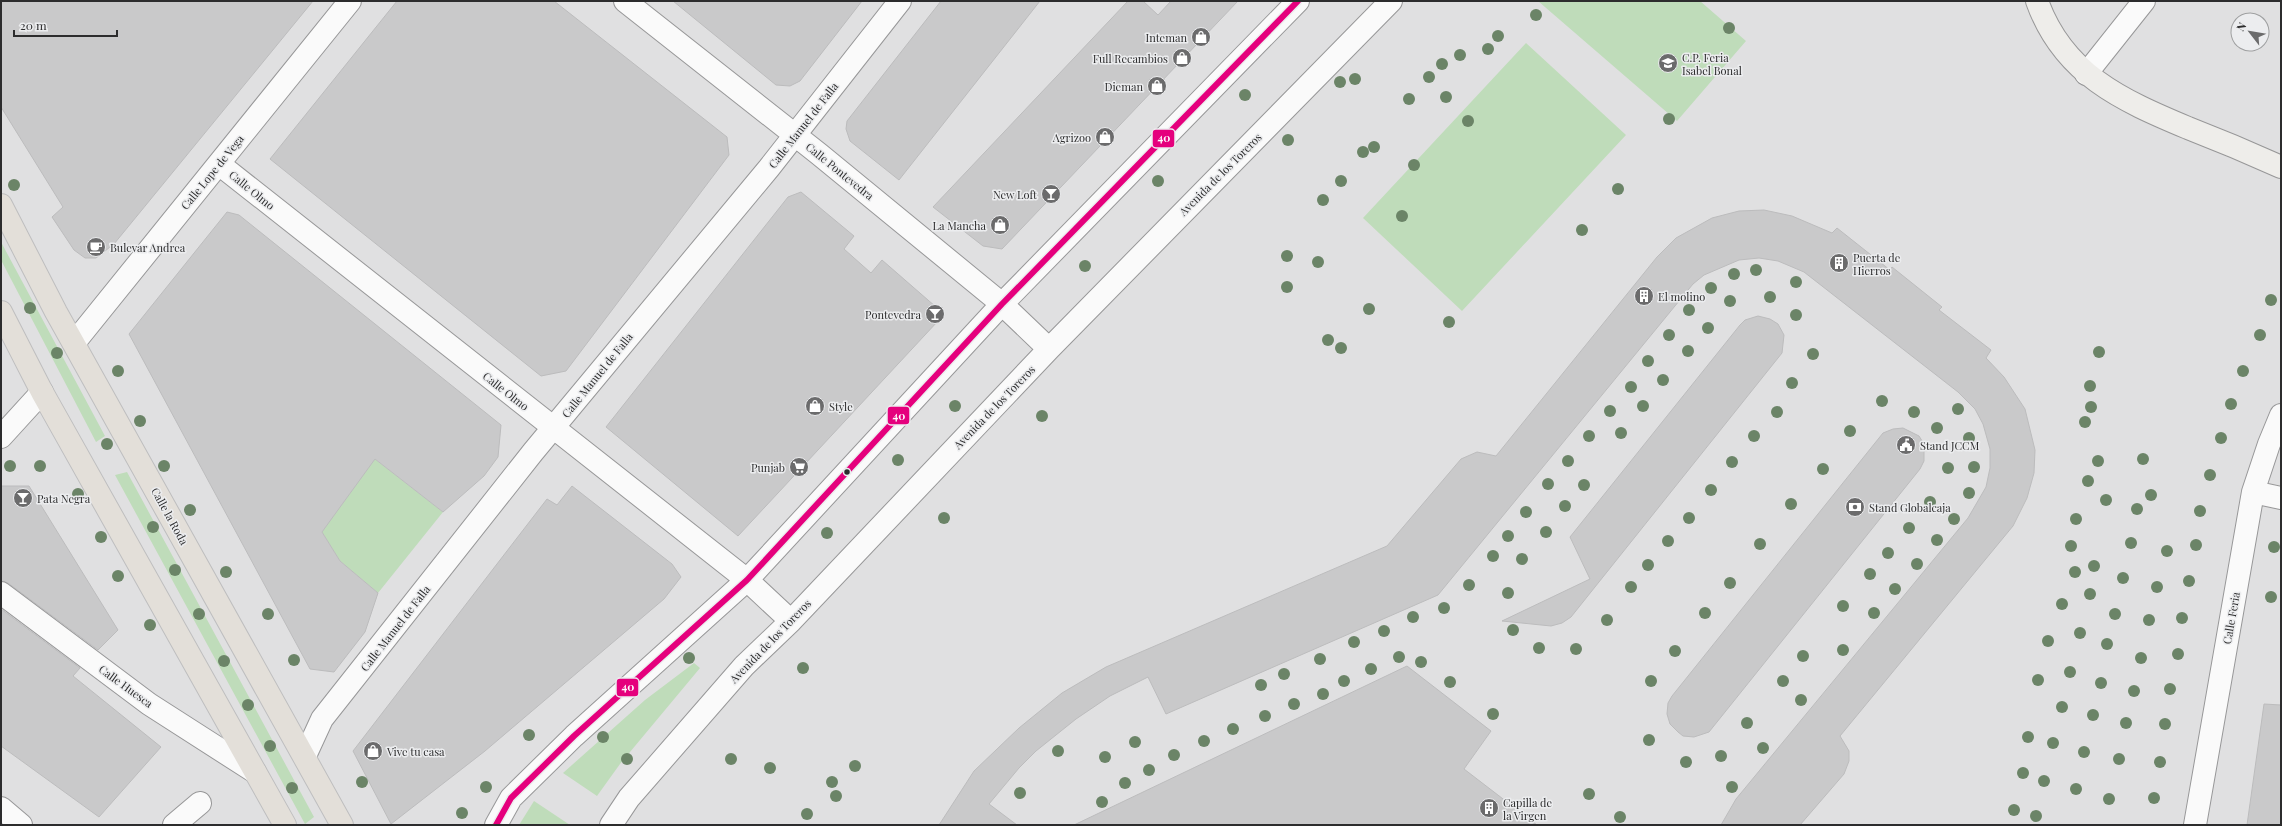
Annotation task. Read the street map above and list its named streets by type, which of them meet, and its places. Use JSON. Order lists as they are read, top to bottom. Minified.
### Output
{"streets":{"main road":["Calle la Roda"],"street":["Calle Manuel de Falla","Calle Pontevedra","Calle Lope de Vega","Avenida de los Toreros","Calle Olmo","Calle Feria","Calle Huesca"]},"crossings":[["Calle Manuel de Falla","Calle Pontevedra"],["Calle Manuel de Falla","Calle Olmo"],["Calle Manuel de Falla","Calle la Roda"],["Calle Pontevedra","Avenida de los Toreros"],["Calle Lope de Vega","Calle Olmo"],["Calle Lope de Vega","Calle la Roda"],["Avenida de los Toreros","Calle Olmo"]],"places":{"shop":["Inteman","Full Recambios","Dieman","Agrizoo","La Mancha","Style","Vive tu casa"],"school or university":["C.P. Feria Isabel Bonal"],"bar":["New Loft","Pontevedra","Pata Negra"],"cafe":["Bulevar Andrea"],"building":["Puerta de Hierros","El molino","Capilla de la Virgen"],"public building":["Stand JCCM"],"supermarket":["Punjab"],"bank":["Stand Globalcaja"]},"lines":["transit line 40"],"scale_bar":"20 m","north":"top left"}
